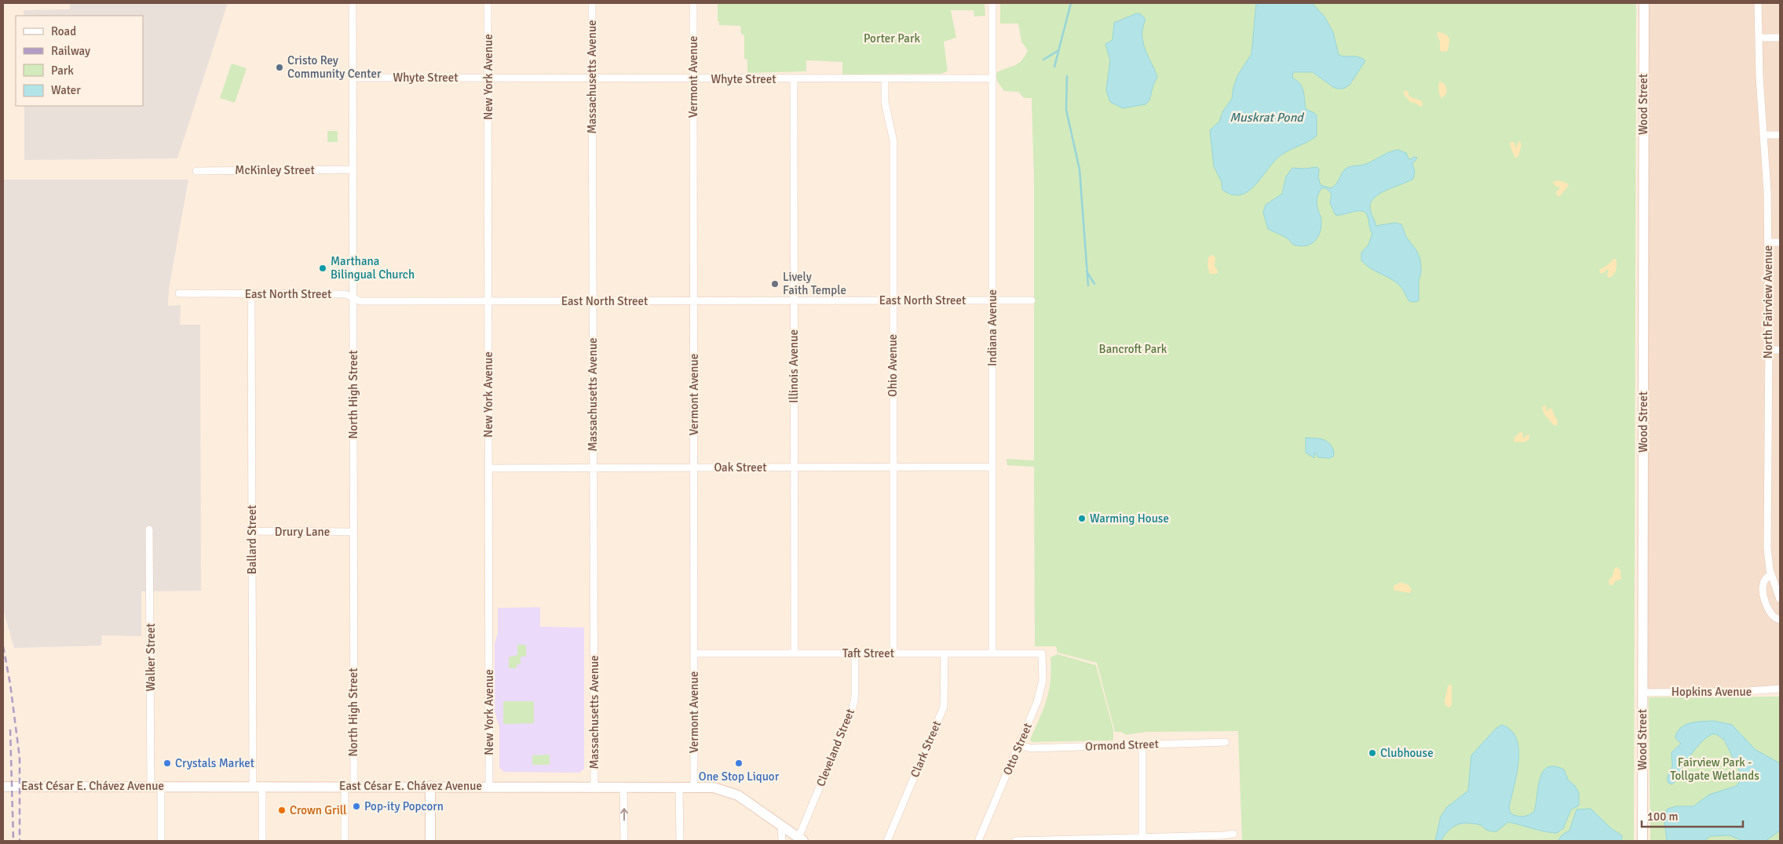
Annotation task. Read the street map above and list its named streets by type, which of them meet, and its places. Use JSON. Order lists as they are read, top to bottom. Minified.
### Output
{"streets":{"street":["New York Avenue","Massachusetts Avenue","Vermont Avenue","Whyte Street","Wood Street","McKinley Street","East North Street","North Fairview Avenue","Indiana Avenue","Ohio Avenue","Illinois Avenue","North High Street","Oak Street","Drury Lane","Ballard Street","Taft Street","Walker Street","Hopkins Avenue","Ormond Street","Cleveland Street","Clark Street","Otto Street","East César E. Chávez Avenue"]},"crossings":[["New York Avenue","Whyte Street"],["New York Avenue","East North Street"],["New York Avenue","Oak Street"],["New York Avenue","East César E. Chávez Avenue"],["Massachusetts Avenue","Whyte Street"],["Massachusetts Avenue","East North Street"],["Massachusetts Avenue","Oak Street"],["Massachusetts Avenue","East César E. Chávez Avenue"],["Vermont Avenue","Whyte Street"],["Vermont Avenue","East North Street"],["Vermont Avenue","Oak Street"],["Vermont Avenue","Taft Street"],["Vermont Avenue","East César E. Chávez Avenue"],["Whyte Street","Indiana Avenue"],["Whyte Street","Ohio Avenue"],["Whyte Street","Illinois Avenue"],["Whyte Street","North High Street"],["Wood Street","Hopkins Avenue"],["McKinley Street","North High Street"],["East North Street","Indiana Avenue"],["East North Street","Ohio Avenue"],["East North Street","Illinois Avenue"],["East North Street","North High Street"],["East North Street","Ballard Street"],["Indiana Avenue","Oak Street"],["Indiana Avenue","Taft Street"],["Ohio Avenue","Oak Street"],["Ohio Avenue","Taft Street"],["Illinois Avenue","Oak Street"],["Illinois Avenue","Taft Street"],["North High Street","Drury Lane"],["North High Street","East César E. Chávez Avenue"],["Drury Lane","Ballard Street"],["Ballard Street","East César E. Chávez Avenue"],["Taft Street","Cleveland Street"],["Taft Street","Clark Street"],["Taft Street","Otto Street"],["Walker Street","East César E. Chávez Avenue"],["Ormond Street","Otto Street"],["Cleveland Street","East César E. Chávez Avenue"]],"water":["Muskrat Pond"],"parks":["Porter Park","Bancroft Park","Fairview Park - Tollgate Wetlands"],"places":["Cristo Rey Community Center","Marthana Bilingual Church","Lively Faith Temple","Warming House","Clubhouse","Crystals Market","One Stop Liquor","Pop-ity Popcorn","Crown Grill"],"legend":["Road","Railway","Park","Water"],"scale_bar":"100 m"}
